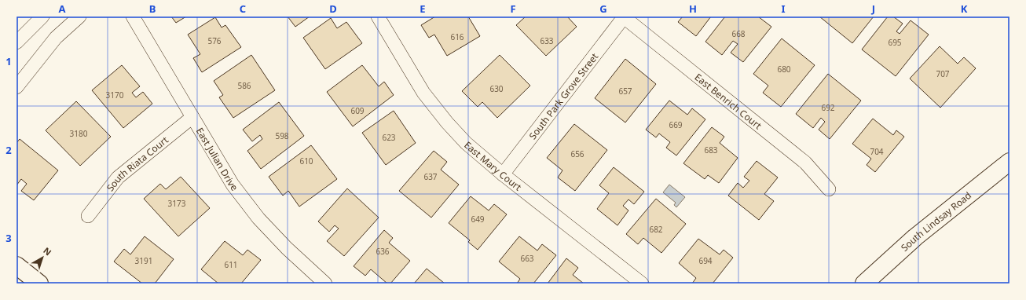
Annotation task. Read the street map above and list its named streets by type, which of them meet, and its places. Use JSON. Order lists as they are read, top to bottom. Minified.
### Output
{"streets":{"main road":["South Lindsay Road"],"street":["South Park Grove Street","East Benrich Court","East Julian Drive","South Riata Court","East Mary Court"]},"crossings":[["South Park Grove Street","East Benrich Court"],["South Park Grove Street","East Mary Court"],["East Julian Drive","South Riata Court"]],"house_numbers":["668","616","576","633","695","680","707","586","630","657","3170","692","609","669","3180","598","623","683","704","656","610","637","3173","649","682","636","663","3191","694","611"],"north":"top right","grid":{"columns":["A","B","C","D","E","F","G","H","I","J","K"],"rows":["1","2","3"]}}
